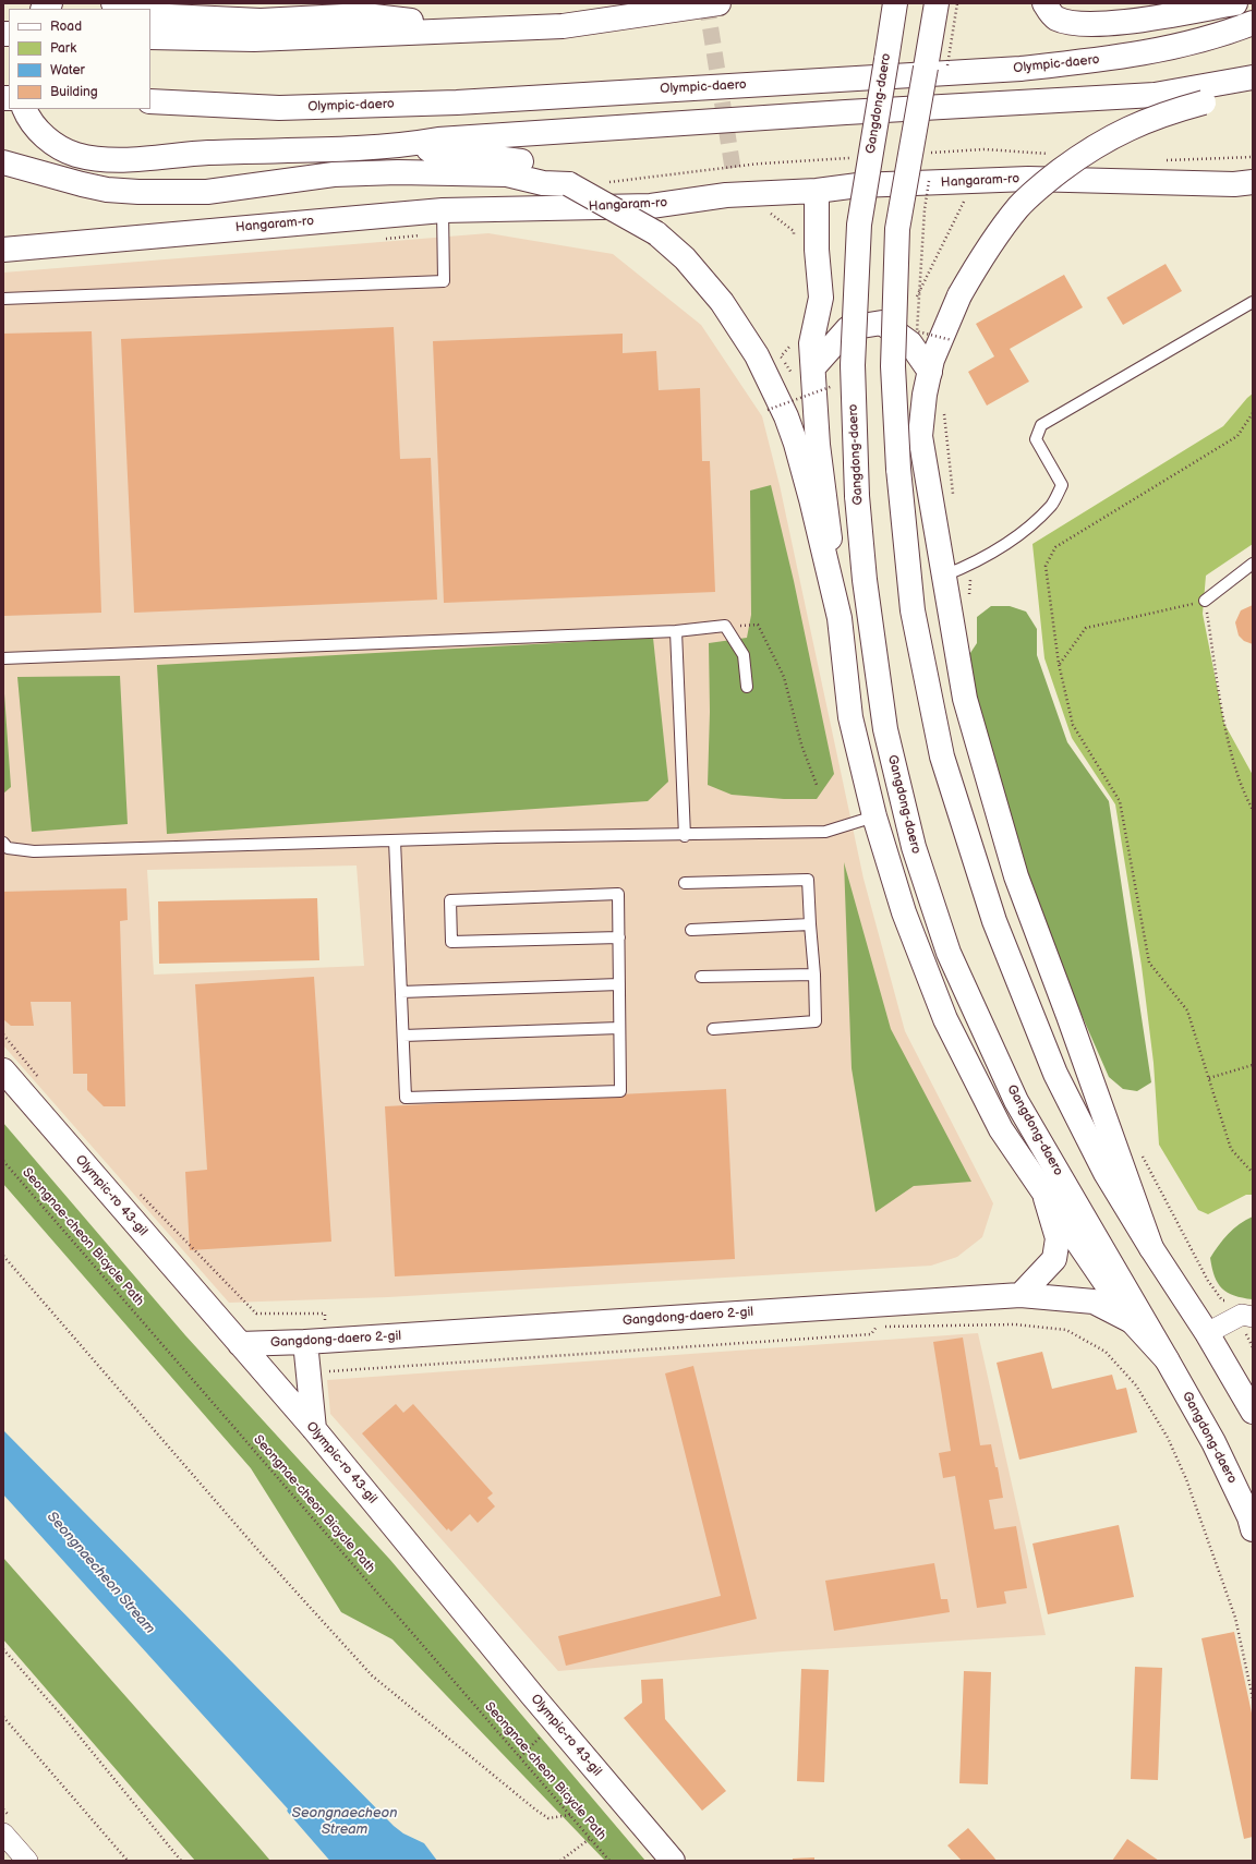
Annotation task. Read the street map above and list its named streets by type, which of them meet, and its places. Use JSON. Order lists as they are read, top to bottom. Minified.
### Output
{"streets":{"main road":["Olympic-daero","Gangdong-daero","Hangaram-ro","Olympic-ro 43-gil","Gangdong-daero 2-gil"],"path":["Seongnae-cheon Bicycle Path"]},"crossings":[["Olympic-ro 43-gil","Gangdong-daero 2-gil"]],"water":["Seongnaecheon Stream"],"legend":["Road","Park","Water","Building"]}
